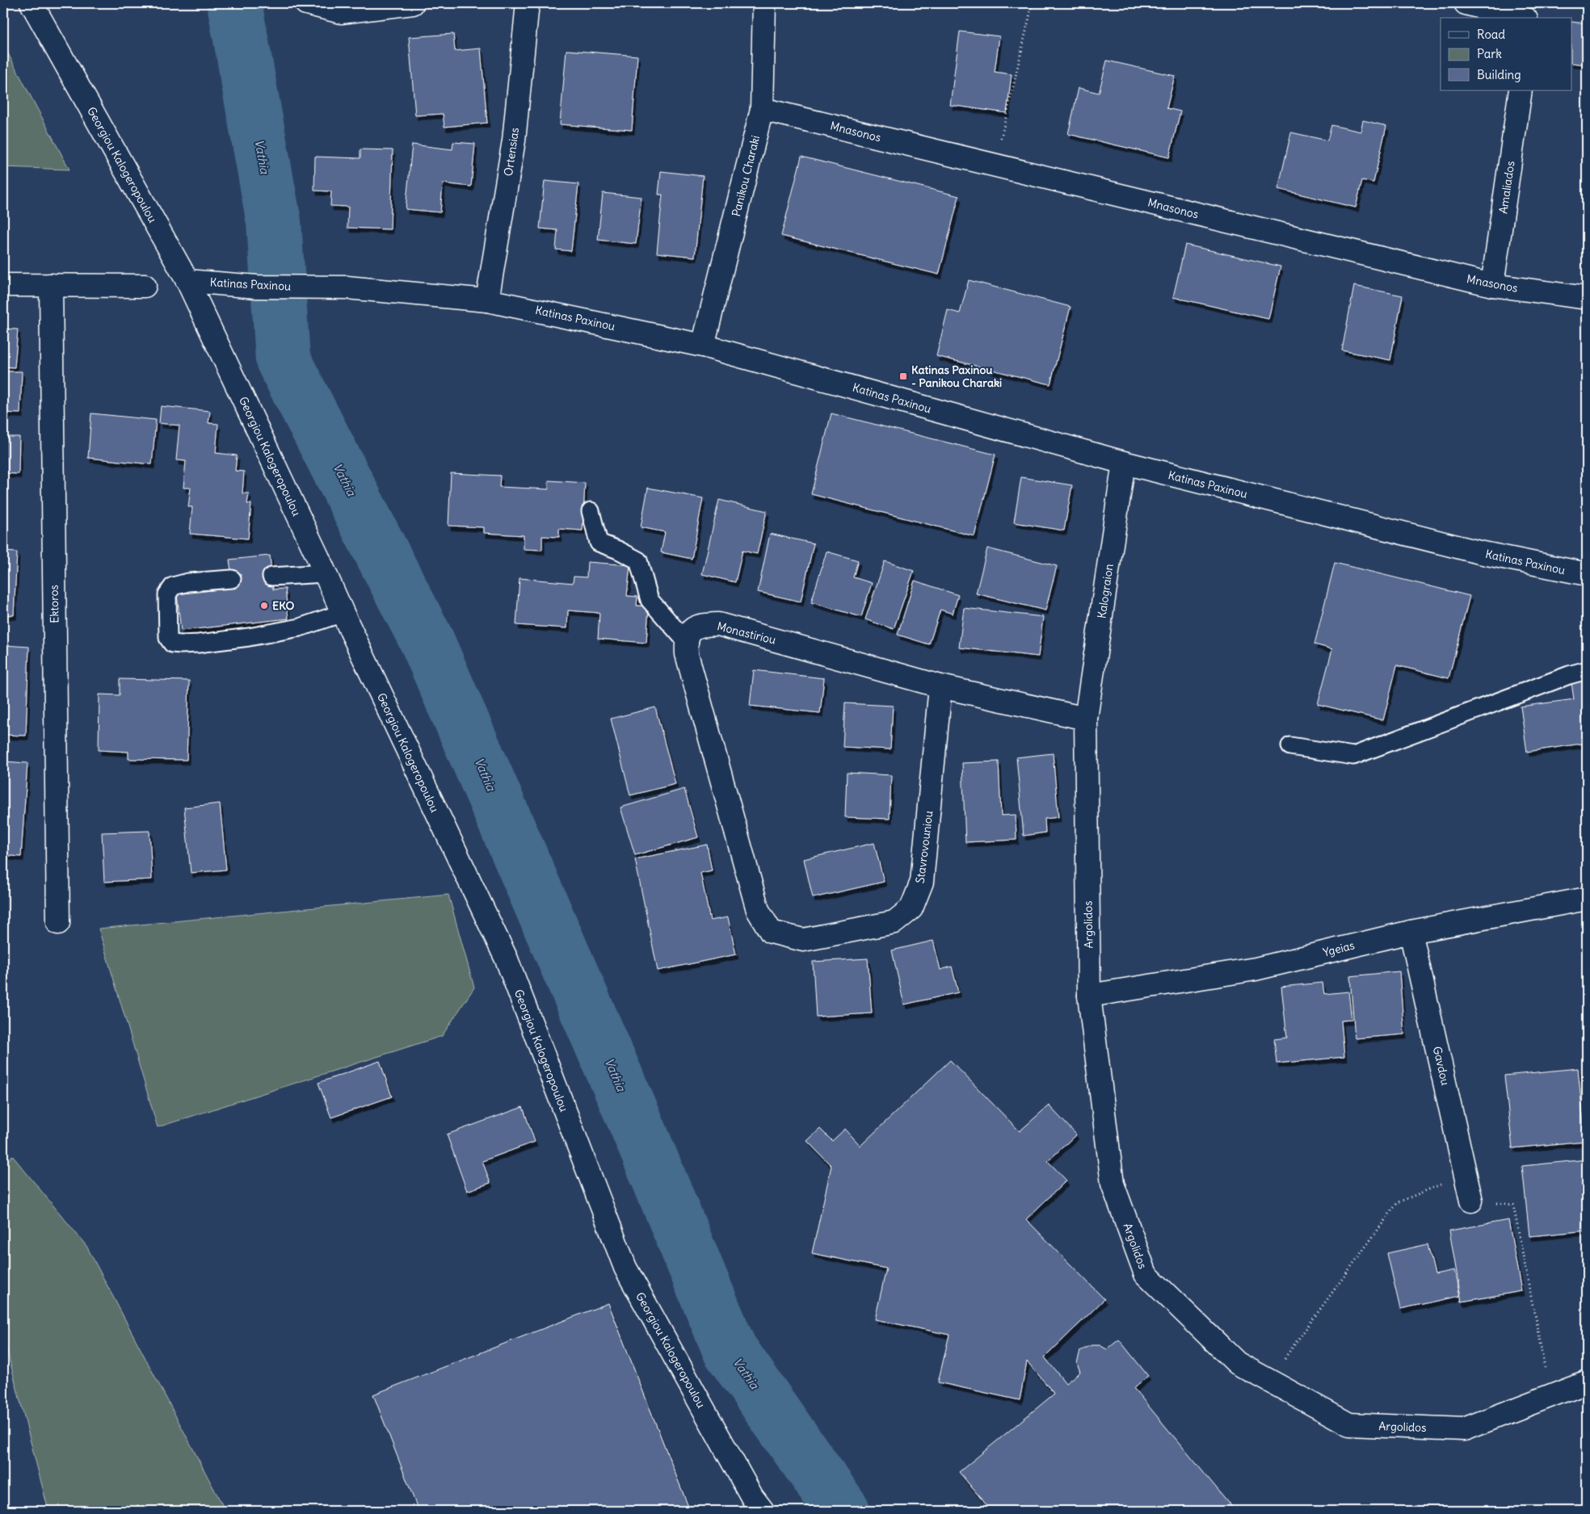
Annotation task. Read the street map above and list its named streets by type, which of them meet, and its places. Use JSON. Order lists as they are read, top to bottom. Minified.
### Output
{"streets":{"street":["Mnasonos","Ortensias","Georgiou Kalogeropoulou","Panikou Charaki","Amaliados","Katinas Paxinou","Kalograion","Ektoros","Monastiriou","Stavrovouniou","Argolidos","Ygeias","Gavdou"]},"crossings":[["Mnasonos","Panikou Charaki"],["Mnasonos","Amaliados"],["Ortensias","Katinas Paxinou"],["Georgiou Kalogeropoulou","Katinas Paxinou"],["Panikou Charaki","Katinas Paxinou"],["Katinas Paxinou","Kalograion"],["Kalograion","Monastiriou"],["Kalograion","Argolidos"],["Monastiriou","Stavrovouniou"],["Monastiriou","Argolidos"],["Argolidos","Ygeias"],["Ygeias","Gavdou"]],"water":["Vathia"],"places":{"transit":["Katinas Paxinou - Panikou Charaki"],"other":["EKO"]},"legend":["Road","Park","Building"]}
